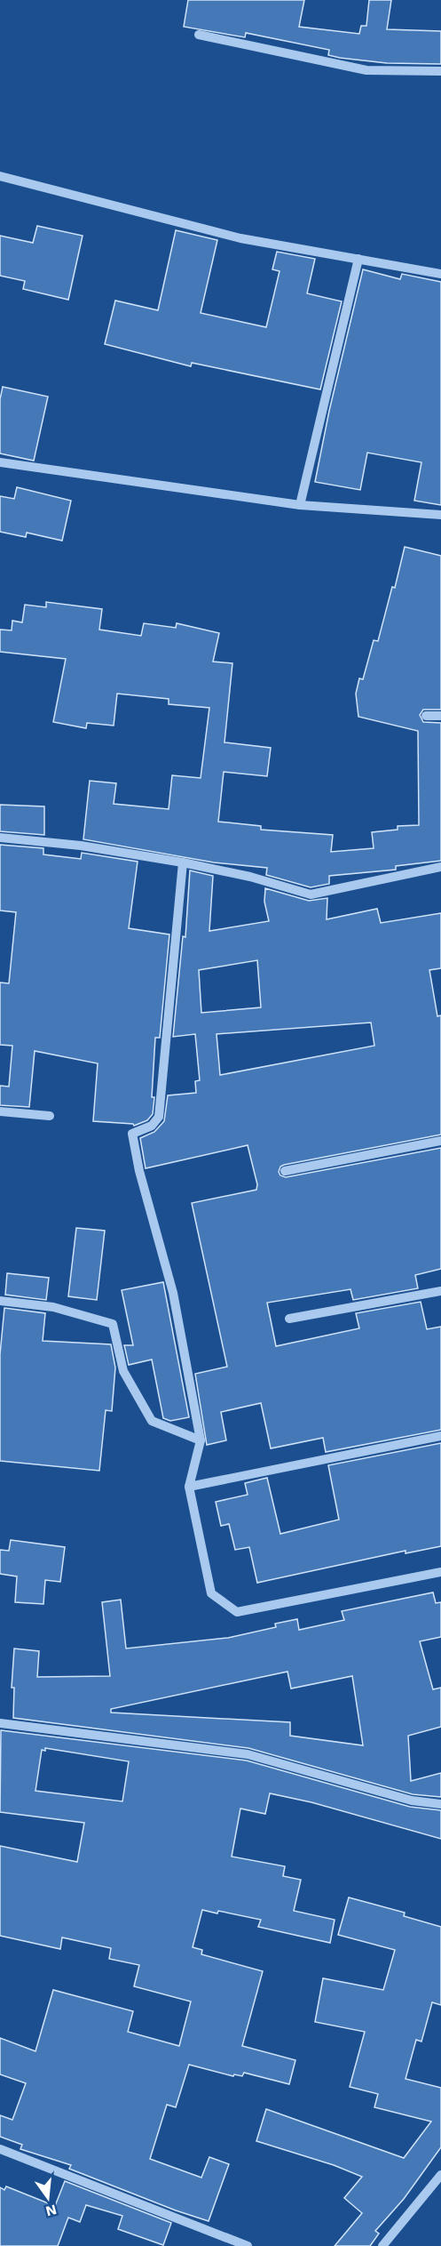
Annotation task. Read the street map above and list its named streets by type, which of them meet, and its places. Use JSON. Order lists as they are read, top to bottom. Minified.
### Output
{"north":"bottom"}
